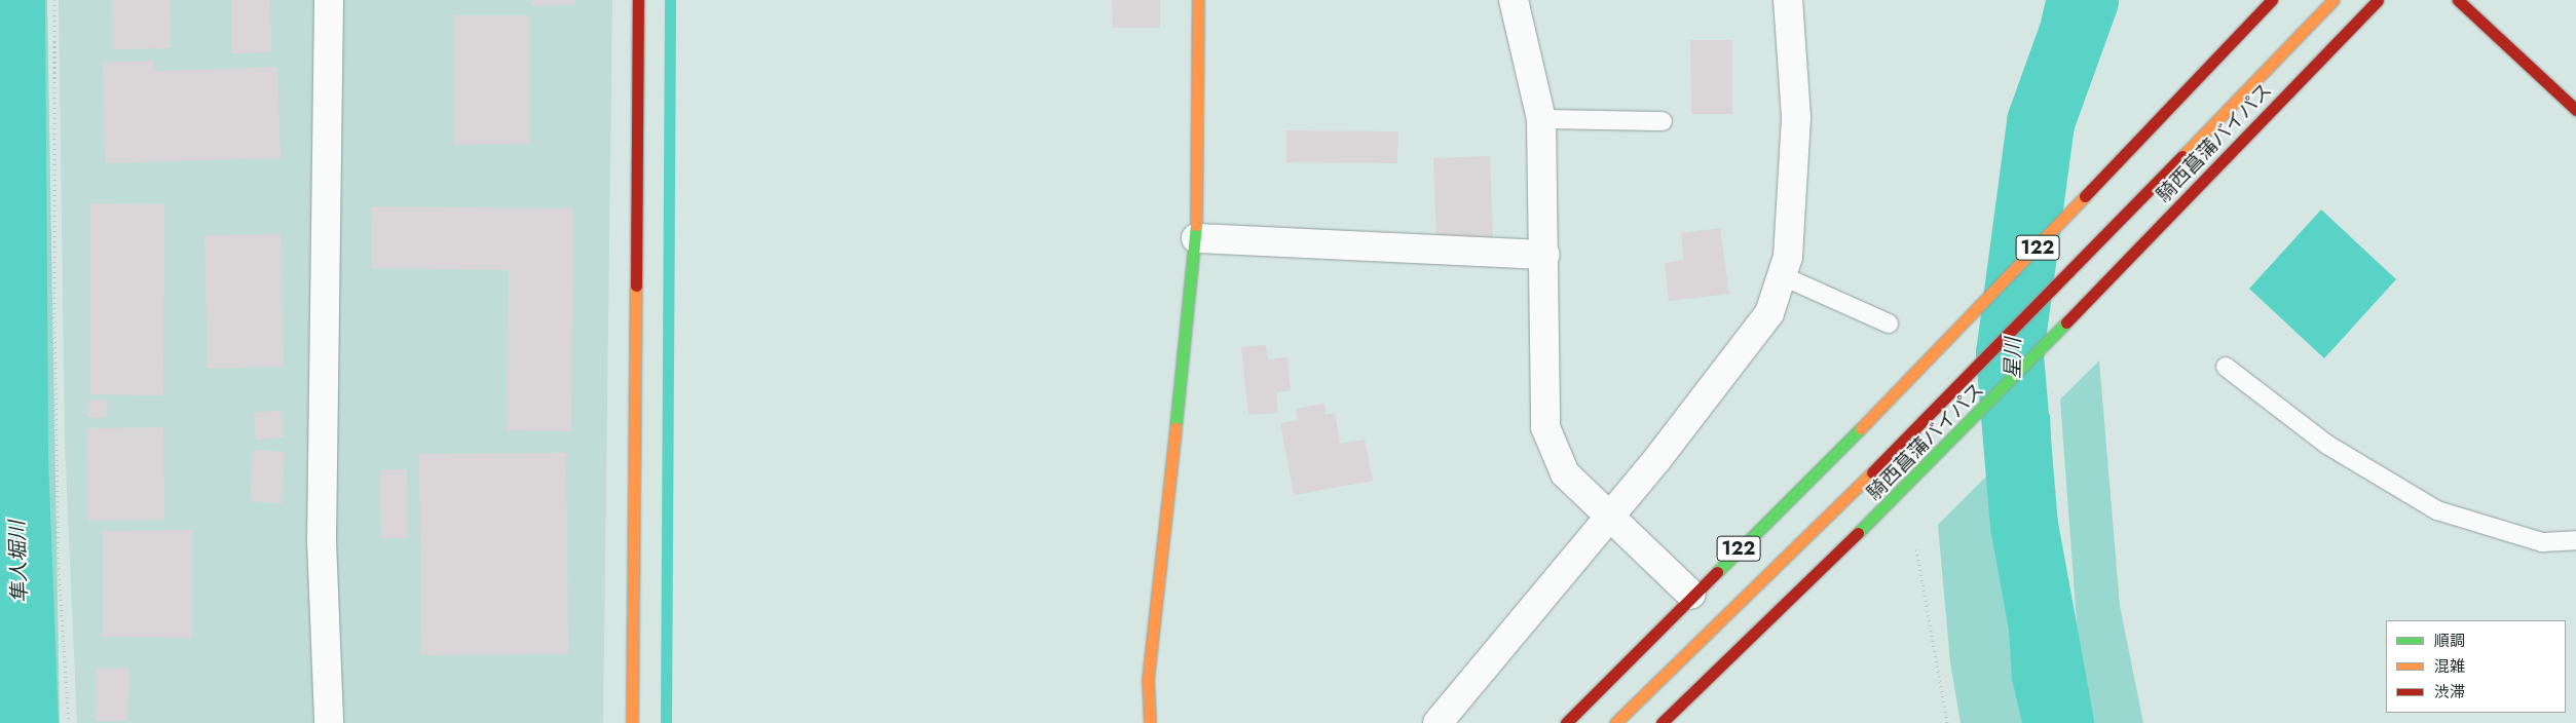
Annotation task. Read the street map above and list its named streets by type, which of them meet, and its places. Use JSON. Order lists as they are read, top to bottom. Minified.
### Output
{"streets":{"main road":["騎西菖蒲バイパス","122"]},"water":["星川","隼人堀川"],"legend":["順調","混雑","渋滞"]}
